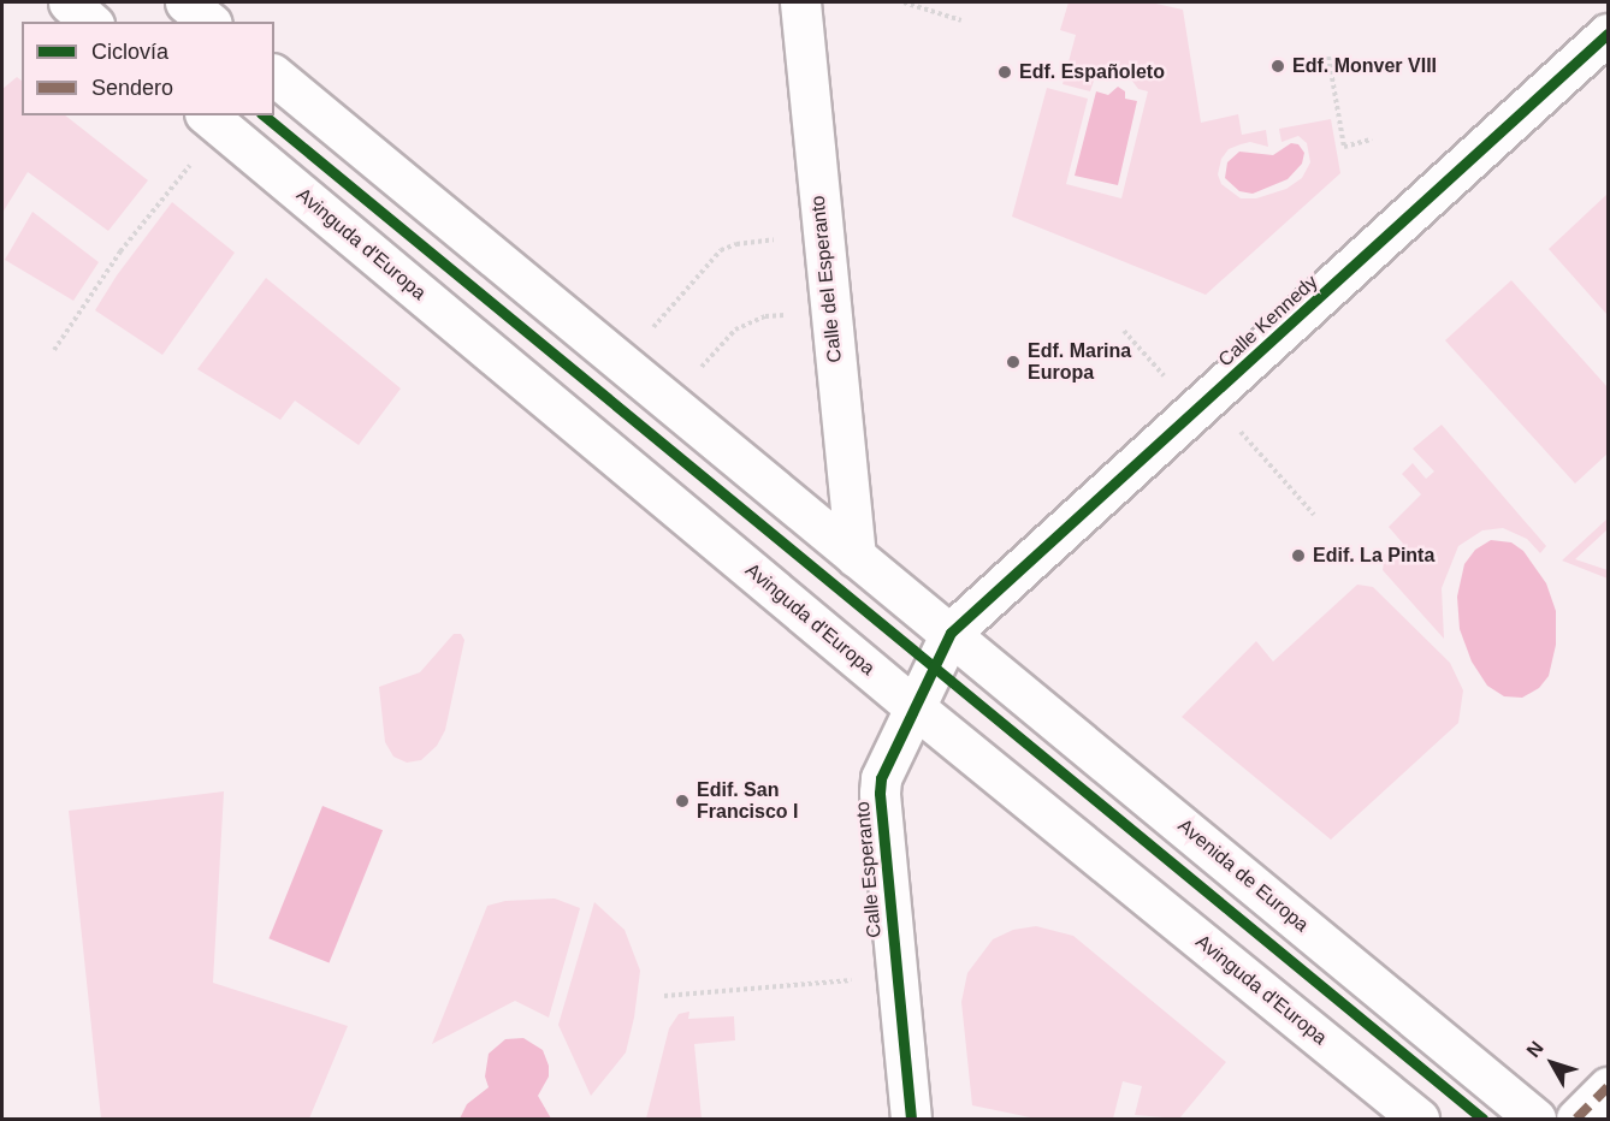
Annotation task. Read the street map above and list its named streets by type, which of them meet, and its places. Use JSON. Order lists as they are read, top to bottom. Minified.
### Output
{"streets":{"main road":["Avinguda d'Europa","Calle del Esperanto","Calle Kennedy","Calle Esperanto","Avenida de Europa"]},"crossings":[["Avinguda d'Europa","Calle Esperanto"],["Calle Kennedy","Calle Esperanto"],["Calle Kennedy","Avenida de Europa"],["Calle Esperanto","Avenida de Europa"]],"places":["Edf. Monver VIII","Edf. Españoleto","Edf. Marina Europa","Edif. La Pinta","Edif. San Francisco I"],"legend":["Ciclovía","Sendero"],"north":"top left"}
